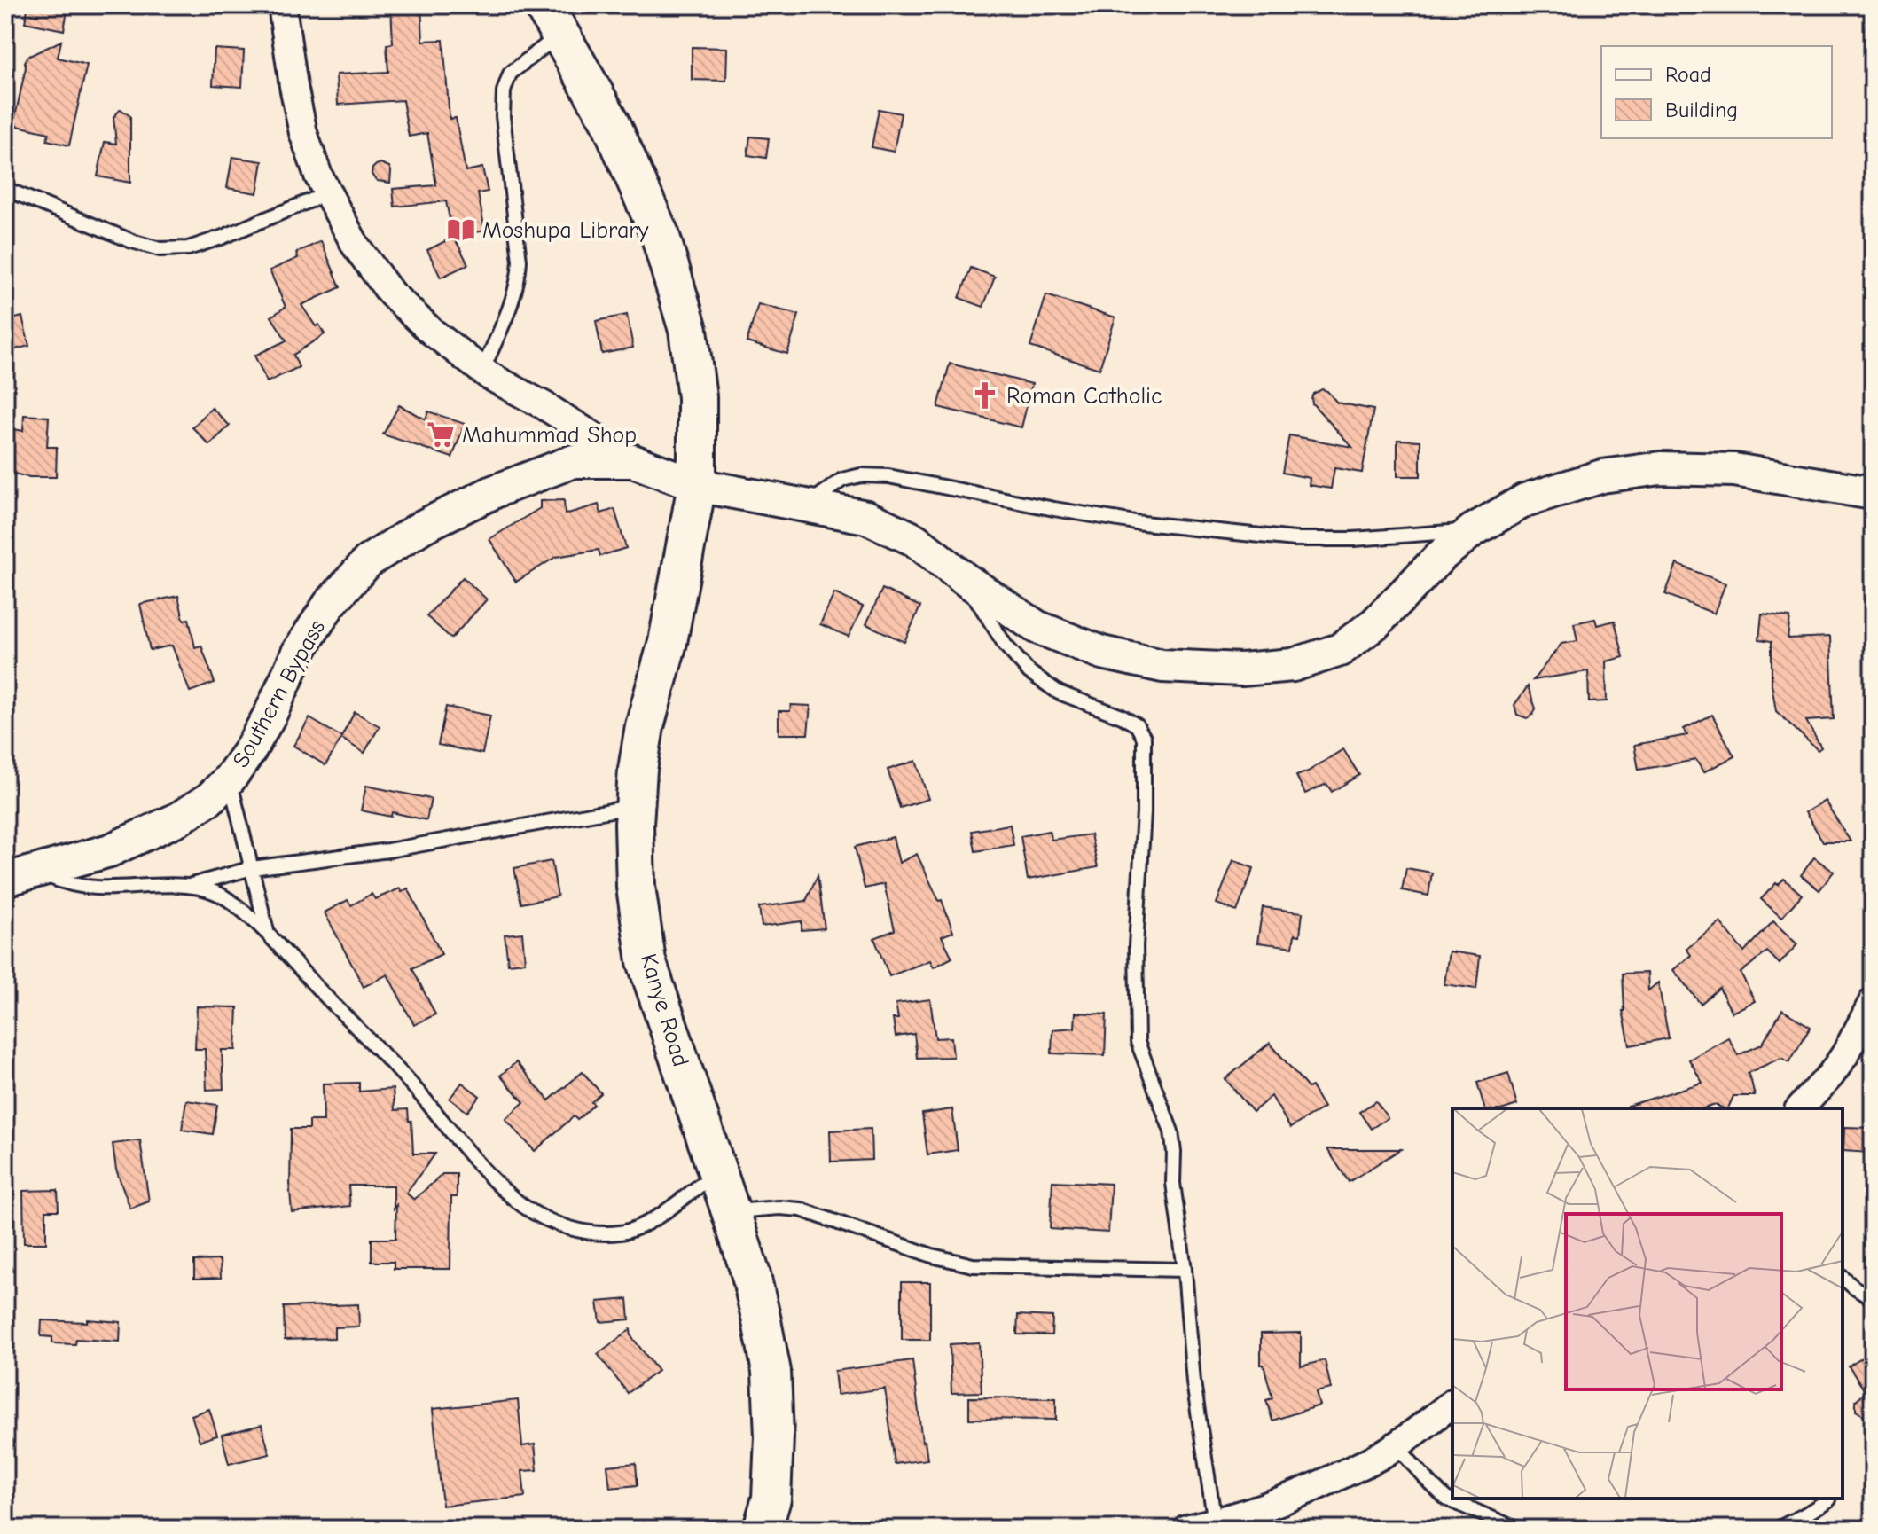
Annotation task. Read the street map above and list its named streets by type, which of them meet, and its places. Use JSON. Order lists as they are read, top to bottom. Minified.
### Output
{"streets":{"main road":["Kanye Road"],"street":["Southern Bypass"]},"crossings":[["Southern Bypass","Kanye Road"]],"places":{"library":["Moshupa Library"],"church":["Roman Catholic"],"supermarket":["Mahummad Shop"]},"legend":["Road","Building"]}
